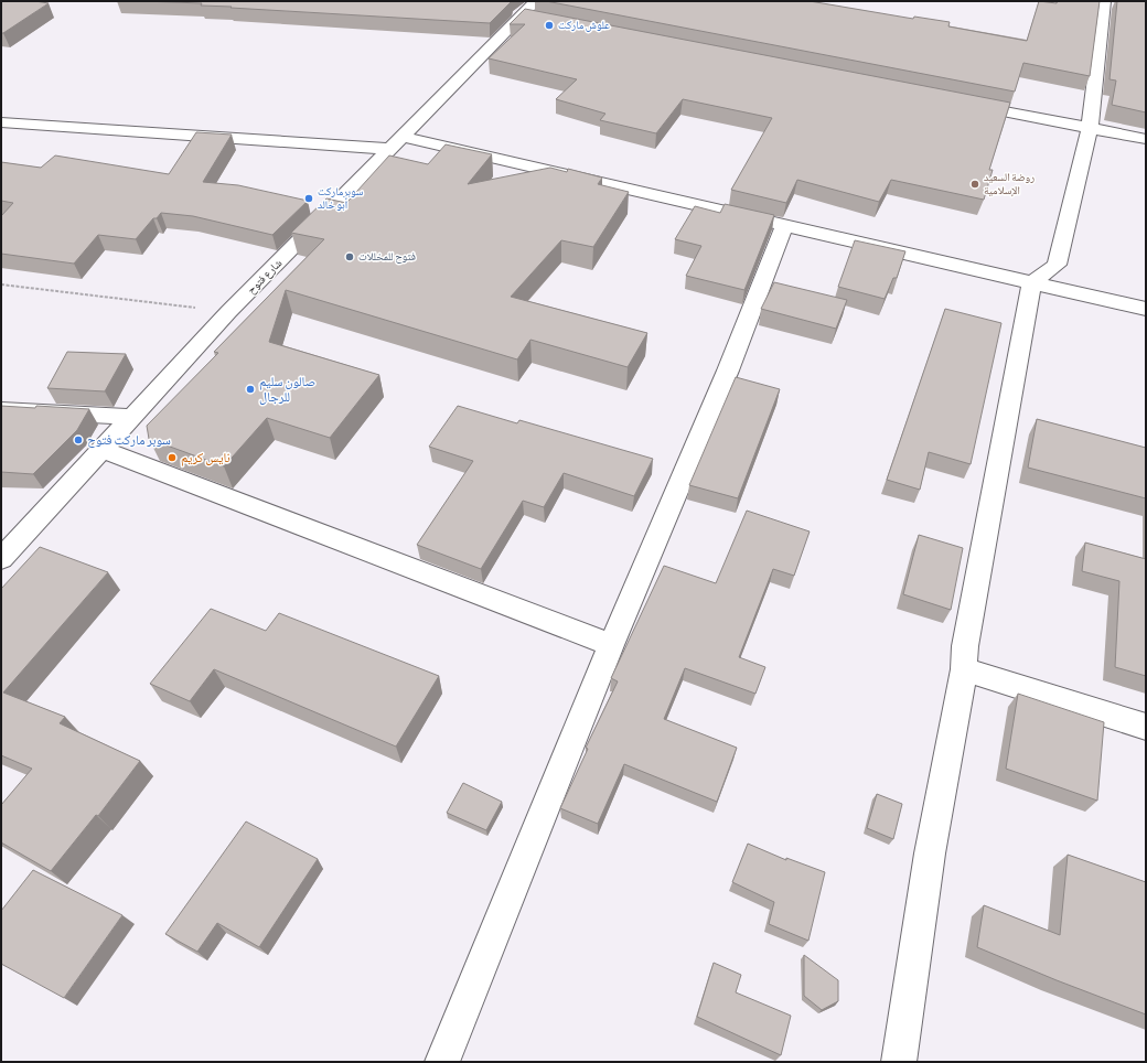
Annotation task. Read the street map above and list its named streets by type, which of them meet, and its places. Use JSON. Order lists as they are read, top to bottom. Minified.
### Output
{"streets":{"street":["شارع فتوح"]},"places":["علوش ماركت","روضة السعيد الإسلامية","سوبرماركت أبو خالد","فتوح للمخللات","صالون سليم للرجال","سوبر ماركت فتوح","نايس كريم"]}
